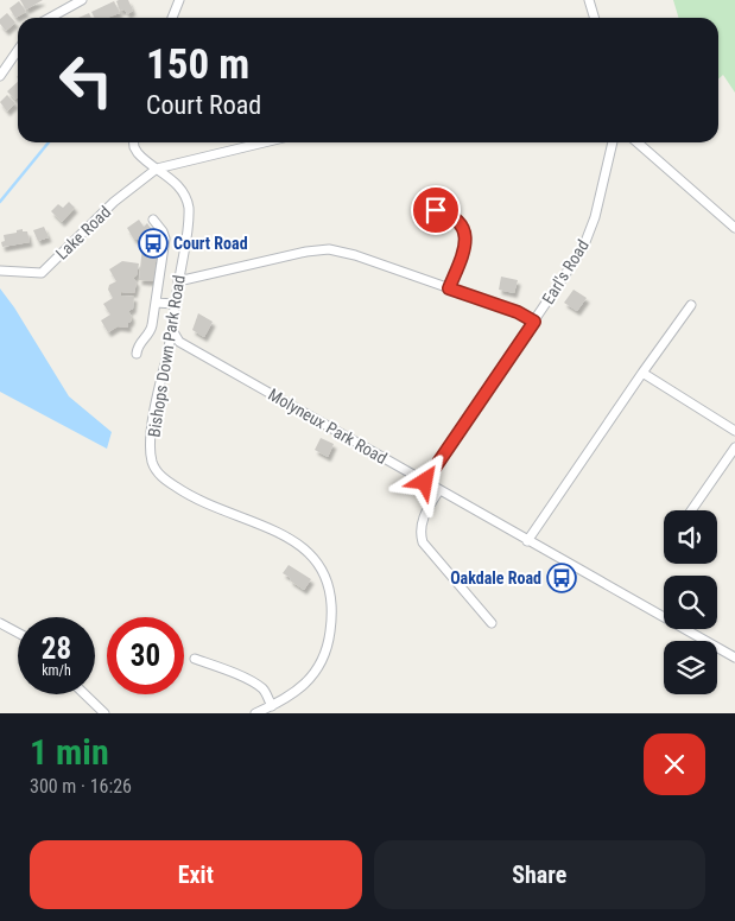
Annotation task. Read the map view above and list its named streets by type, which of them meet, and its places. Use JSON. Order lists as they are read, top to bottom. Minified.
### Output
{"streets":{"street":["Lake Road","Earl's Road","Bishops Down Park Road","Molyneux Park Road"]},"crossings":[["Lake Road","Bishops Down Park Road"],["Earl's Road","Molyneux Park Road"],["Bishops Down Park Road","Molyneux Park Road"]],"places":{"bus stop":["Court Road","Oakdale Road"]},"page":{"turn":["150 m","Court Road"],"speed":"28 km/h","limit":"30","heading":["1 min","300 m · 16:26"],"buttons":["Exit","Share"]}}
